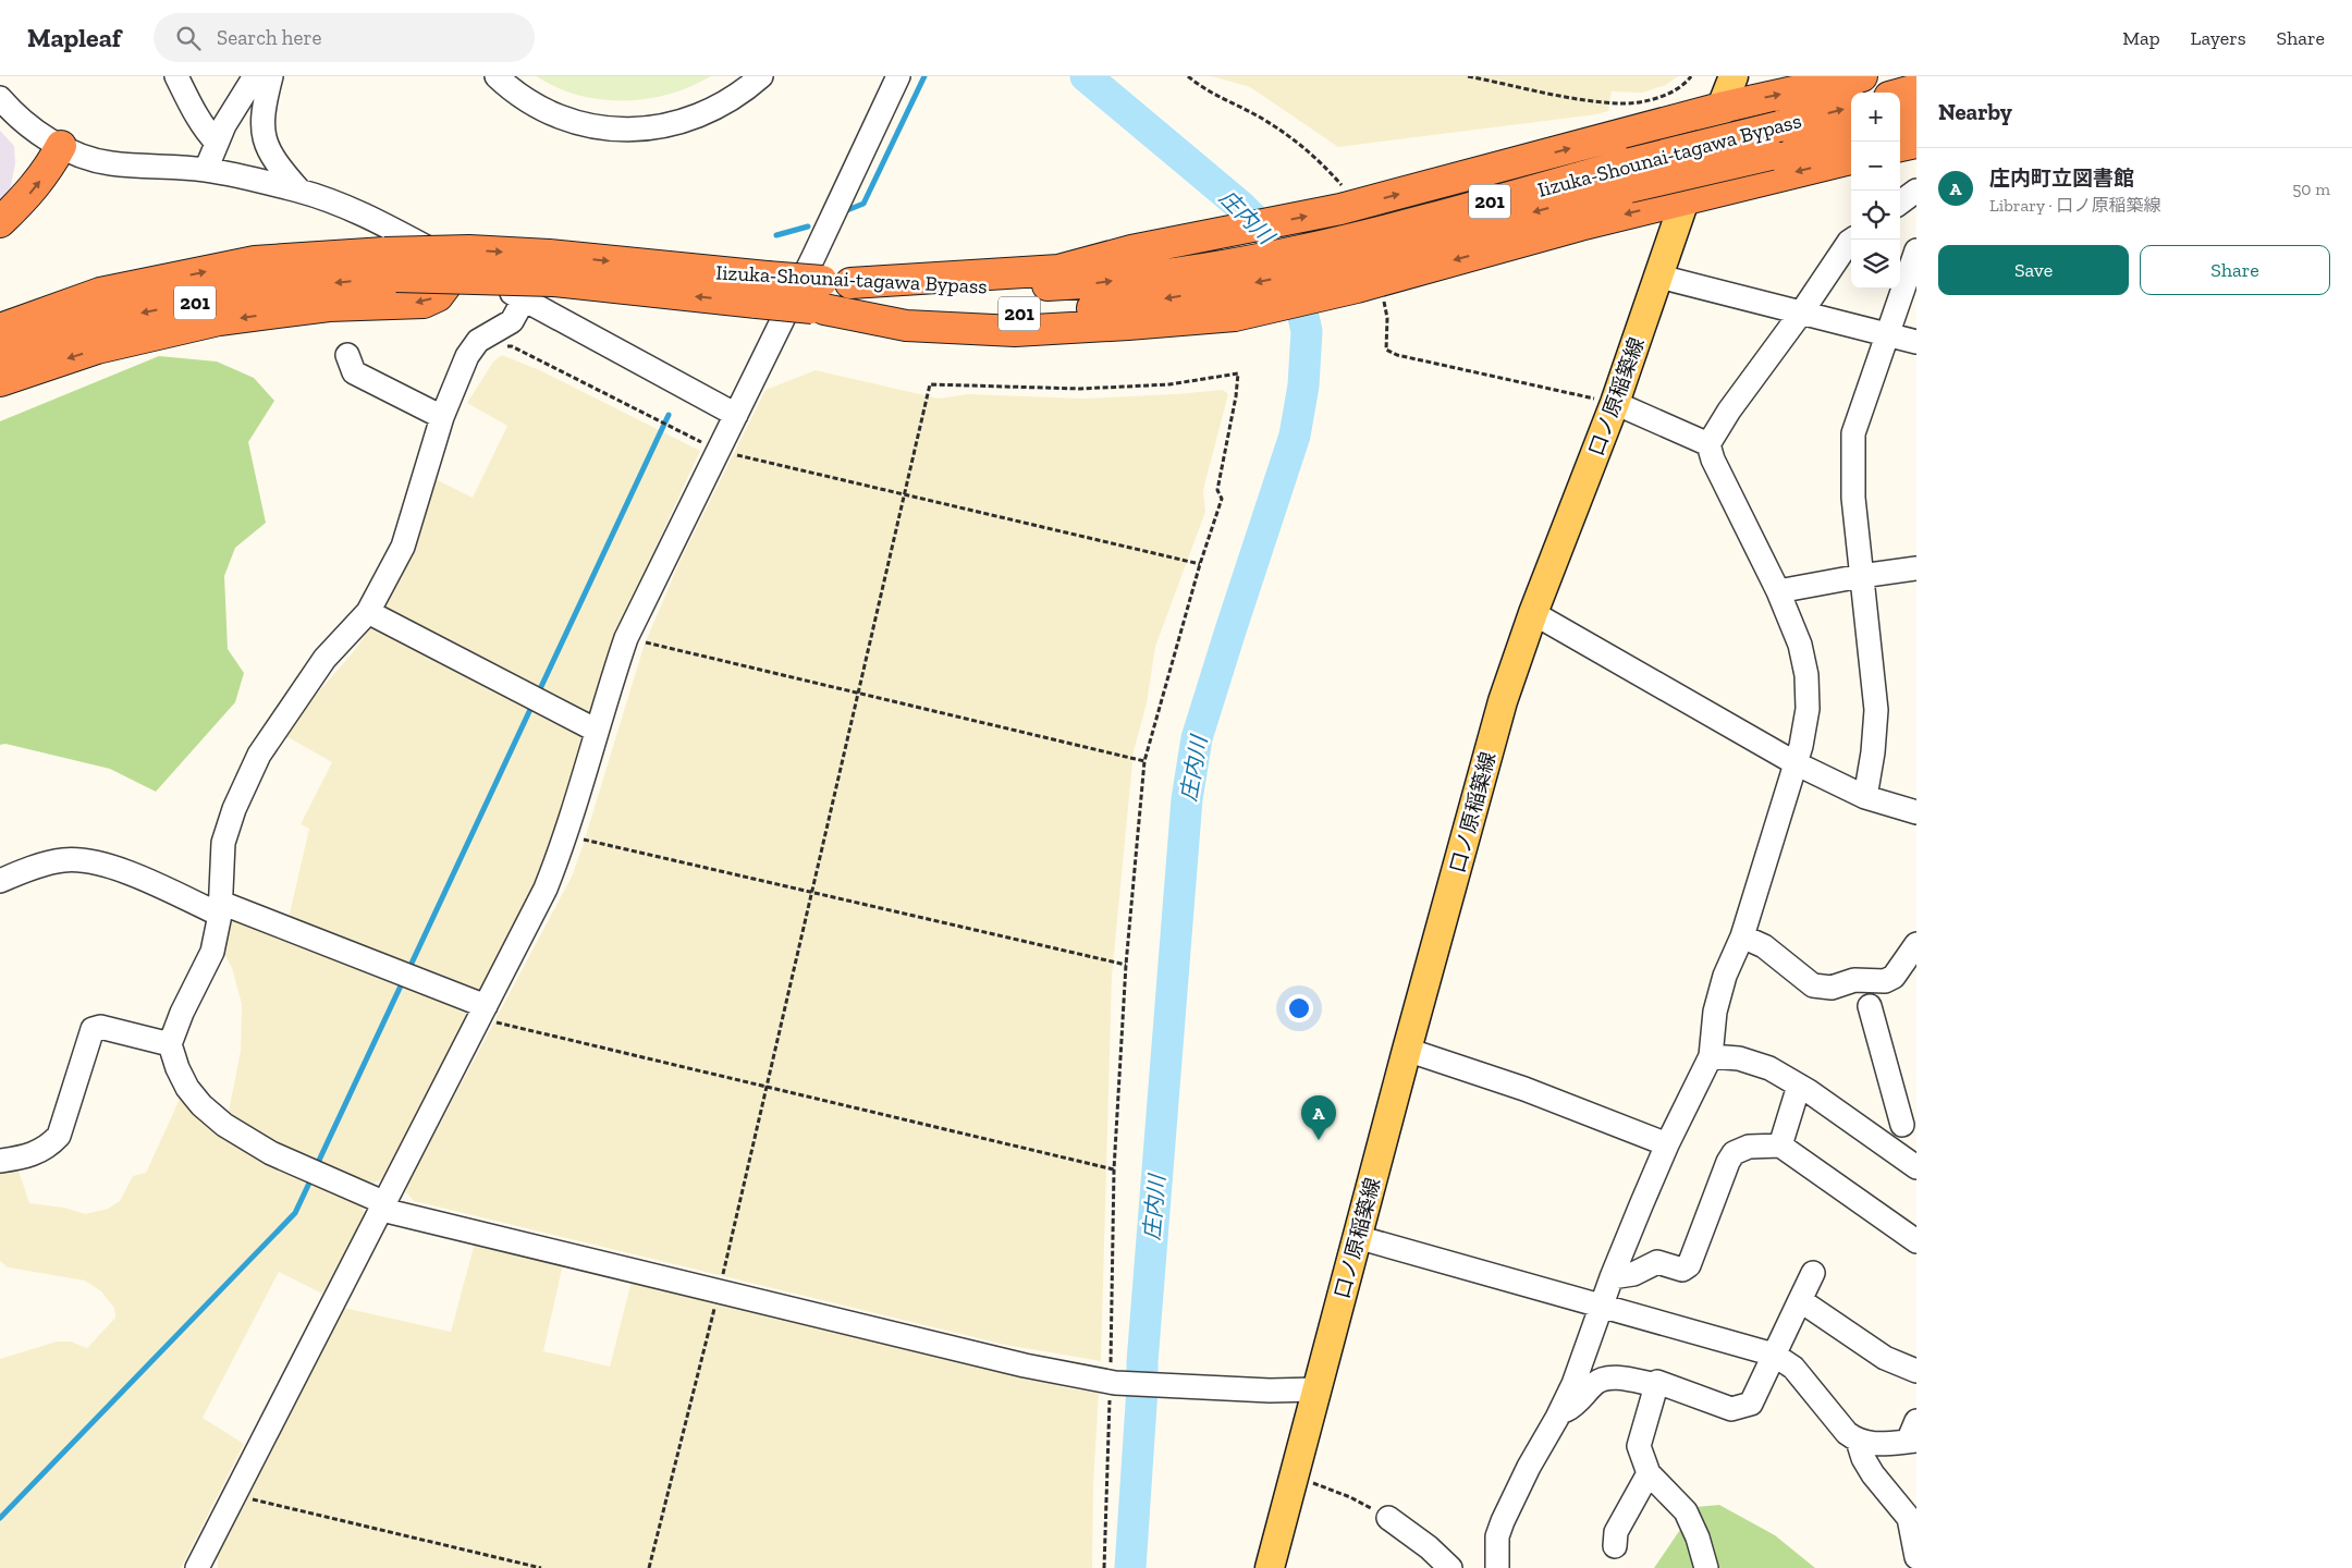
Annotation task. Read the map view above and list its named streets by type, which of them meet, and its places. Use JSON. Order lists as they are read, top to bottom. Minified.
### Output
{"streets":{"highway":["Iizuka-Shounai-tagawa Bypass","201"],"main road":["口ノ原稲築線"]},"water":["庄内川"],"page":{"header":"Mapleaf","search":"Search here","nav":["Map","Layers","Share"],"heading":"Nearby","map_buttons":["+","−"],"list":[{"mark":"A","name":"庄内町立図書館","note":"Library · 口ノ原稲築線","value":"50 m"}],"buttons":["Save","Share"],"pins":"A"}}
